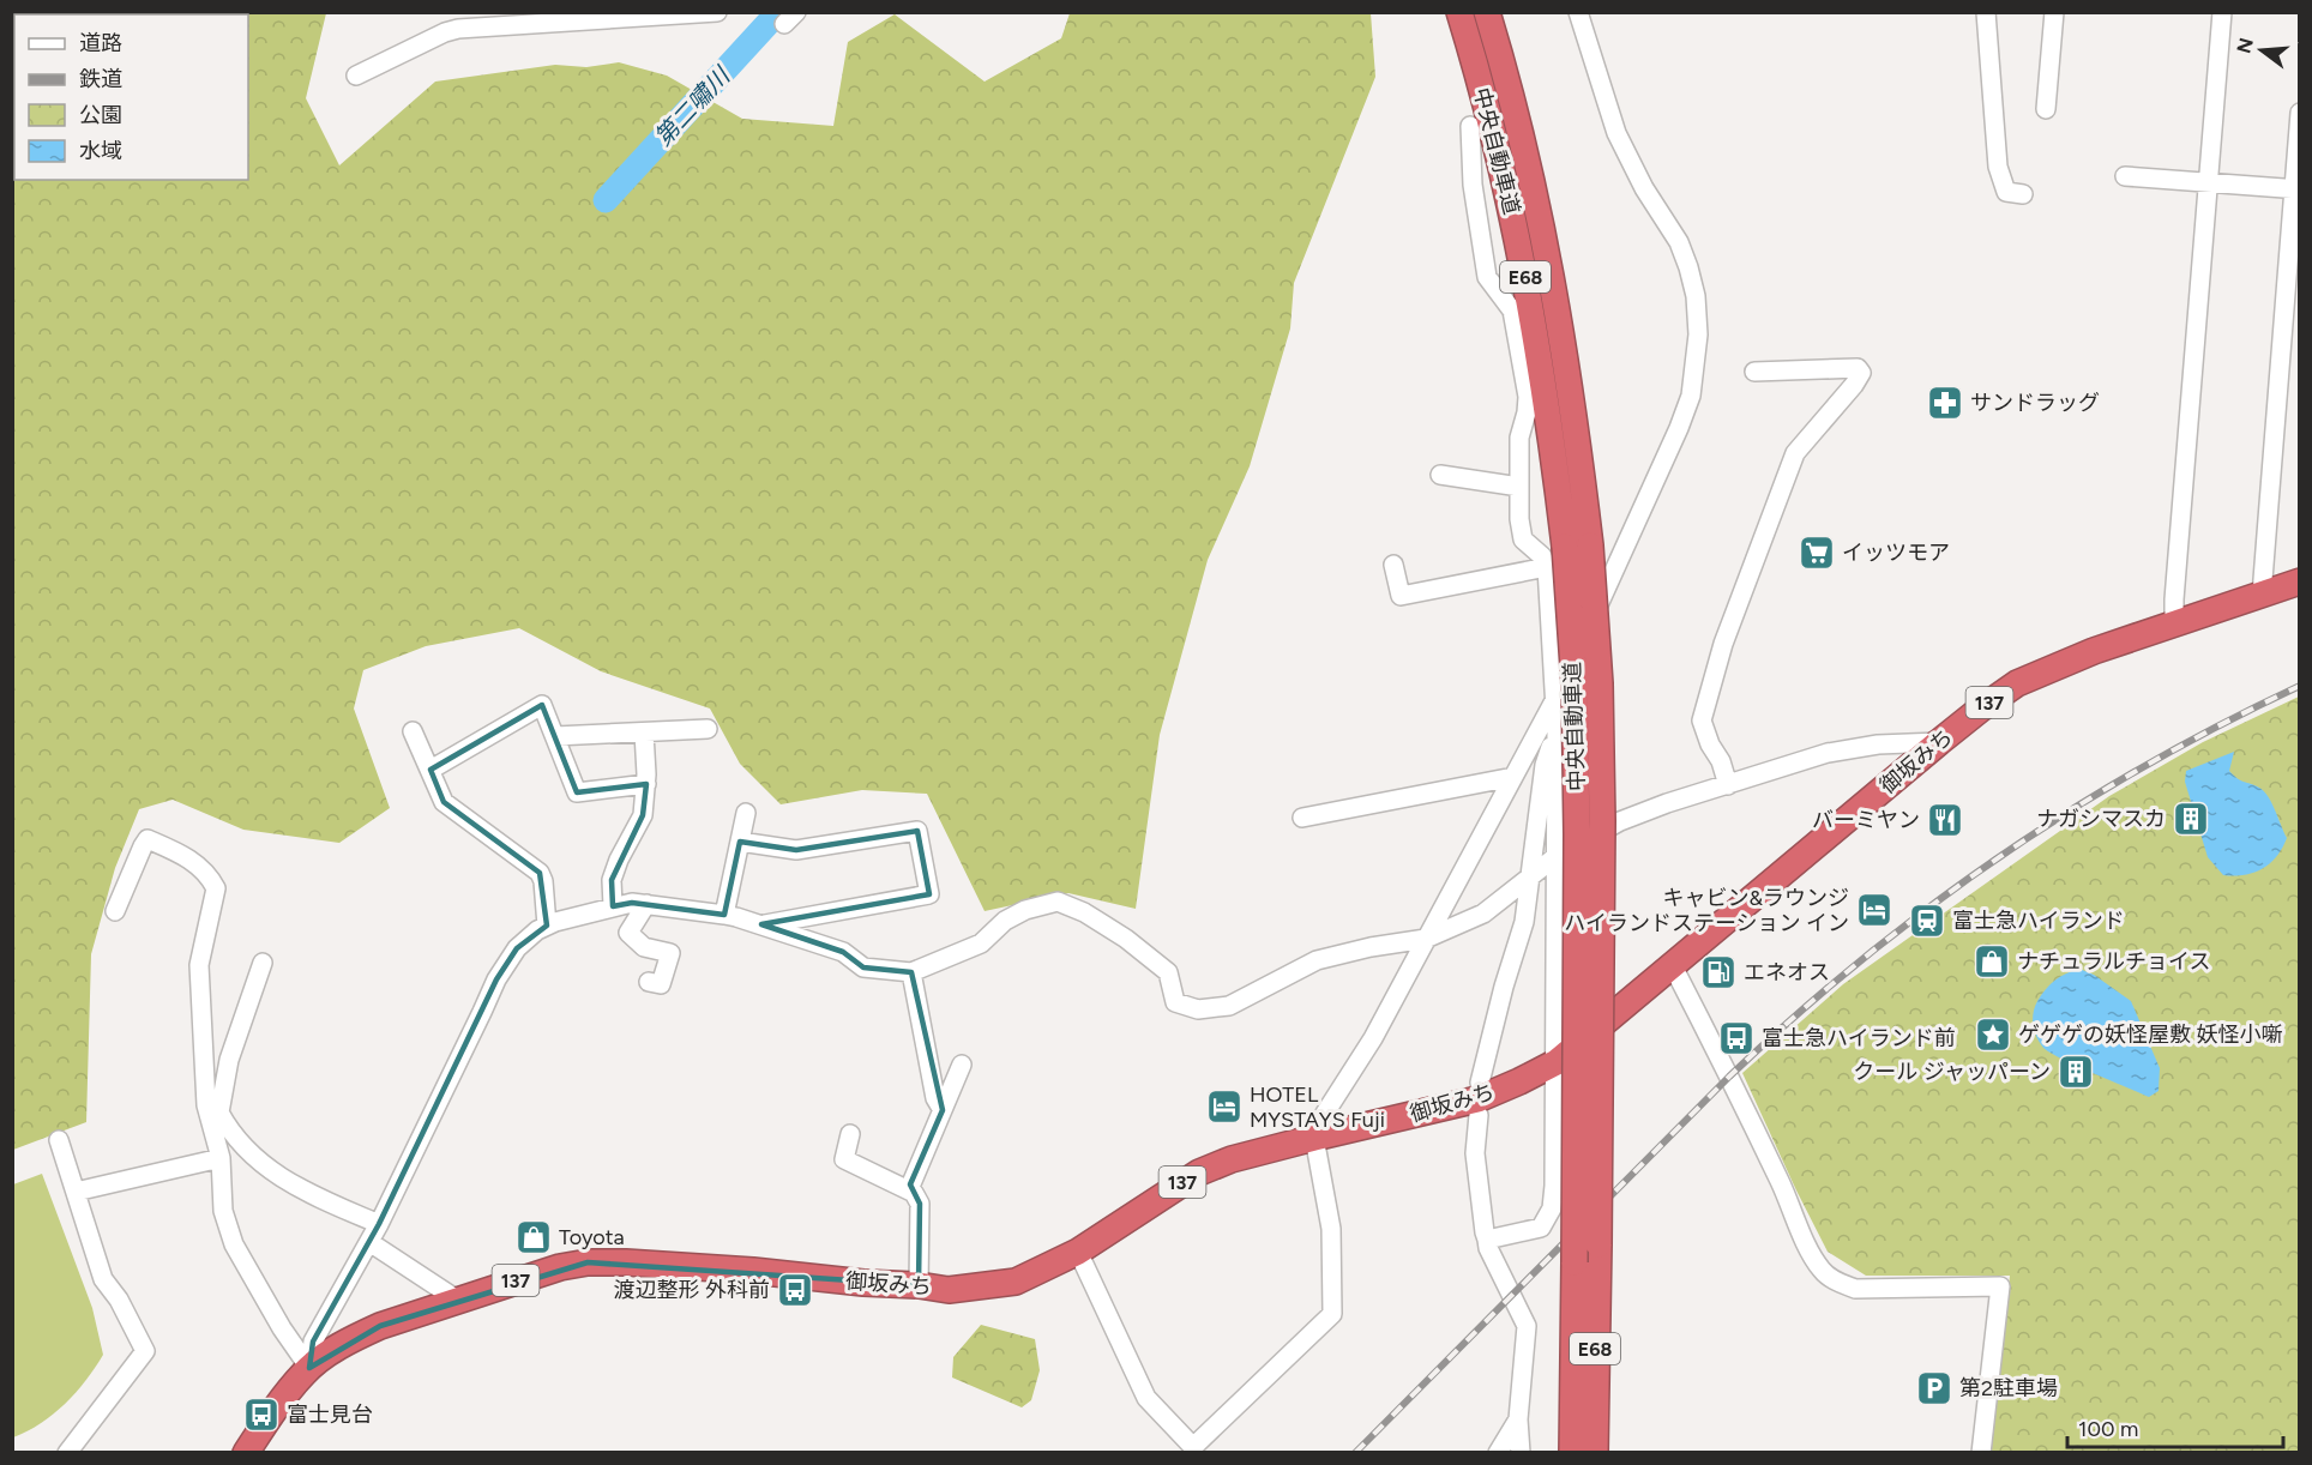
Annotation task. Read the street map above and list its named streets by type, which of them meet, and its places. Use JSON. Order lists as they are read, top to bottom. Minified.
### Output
{"streets":{"highway":["中央自動車道","E68","137","御坂みち"]},"water":["第二嘯川"],"places":{"pharmacy":["サンドラッグ"],"supermarket":["イッツモア"],"building":["ナガシマスカ","クール ジャッパーン"],"restaurant":["バーミヤン"],"hotel":["キャビン&ラウンジ ハイランドステーション イン","HOTEL MYSTAYS Fuji"],"station":["富士急ハイランド"],"shop":["ナチュラルチョイス","Toyota"],"fuel station":["エネオス"],"place":["ゲゲゲの妖怪屋敷 妖怪小噺"],"bus stop":["富士急ハイランド前","渡辺整形 外科前","富士見台"],"parking":["第2駐車場"]},"legend":["道路","鉄道","公園","水域"],"scale_bar":"100 m","north":"left"}
